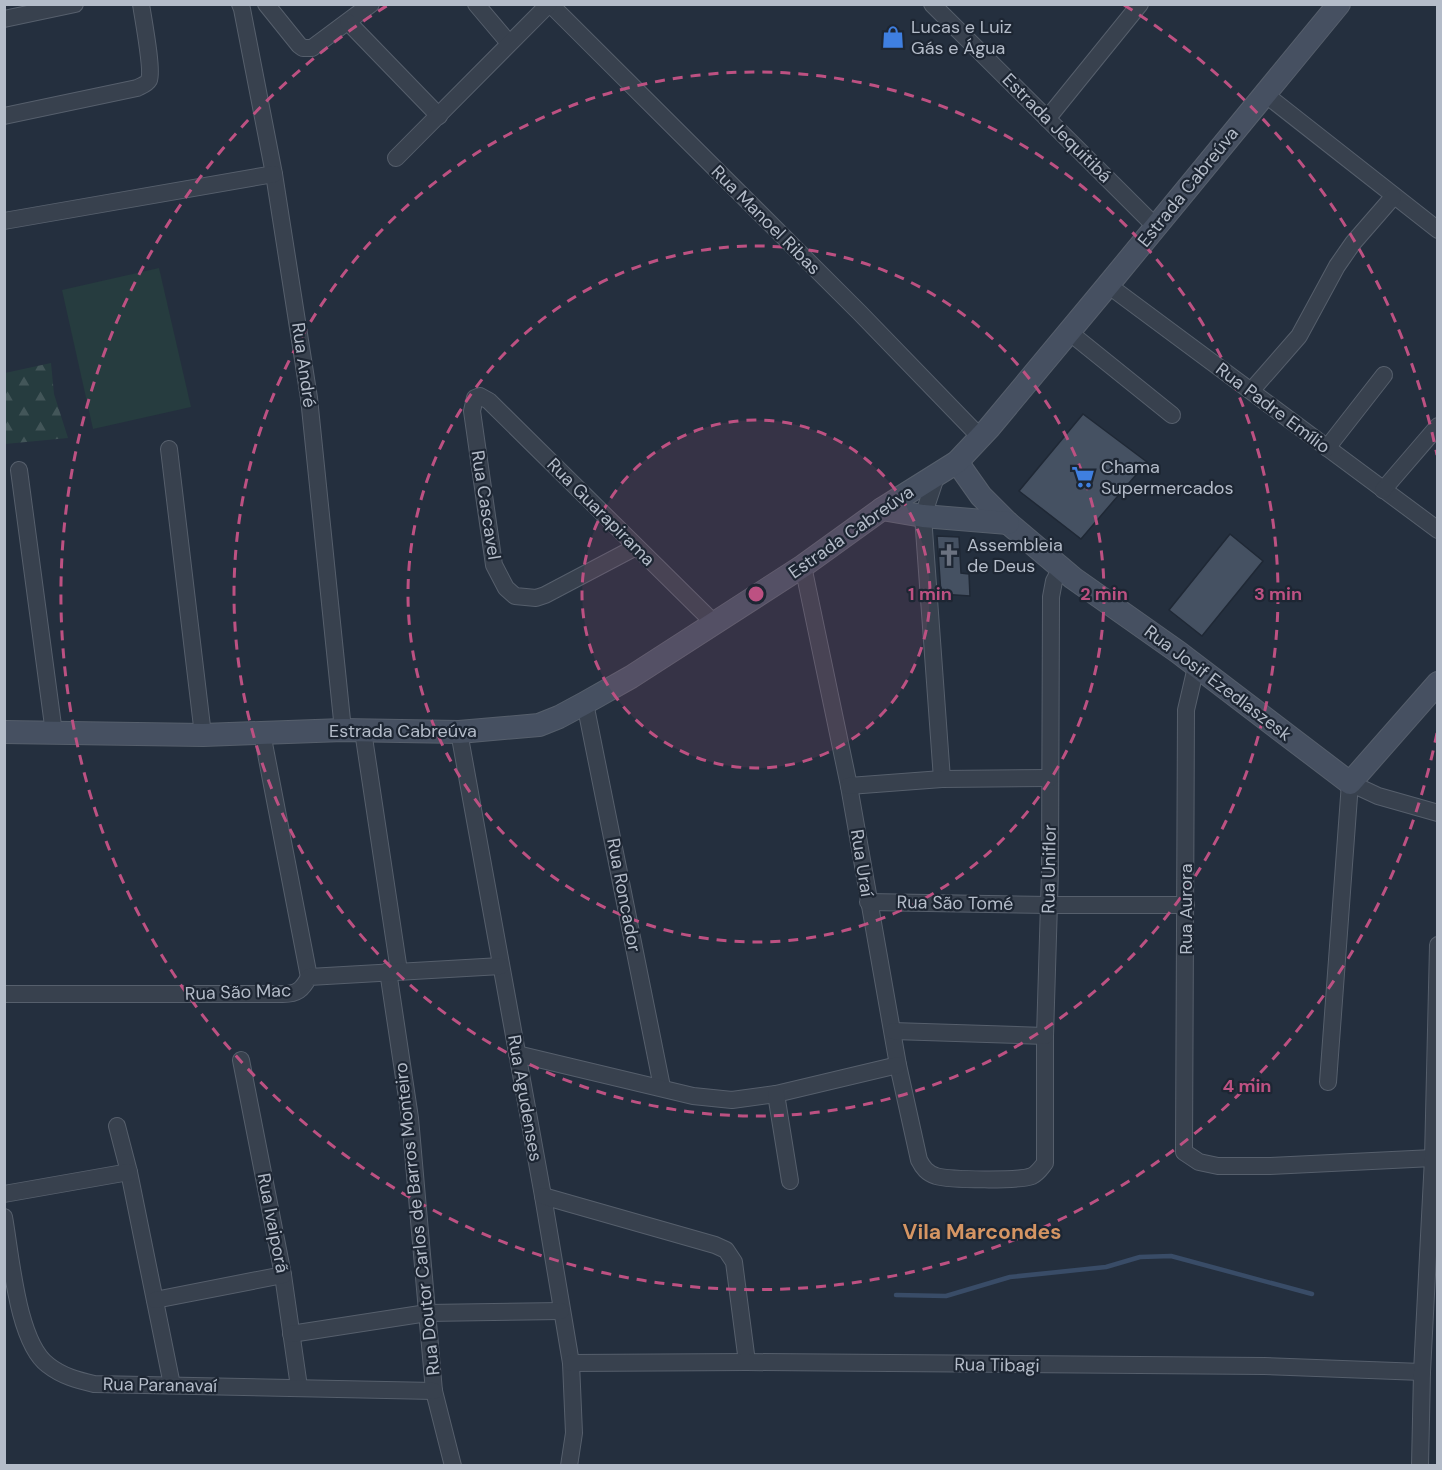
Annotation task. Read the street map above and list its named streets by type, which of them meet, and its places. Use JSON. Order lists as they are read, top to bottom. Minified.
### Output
{"streets":{"main road":["Estrada Cabreúva","Rua Josif Ezedlaszesk"],"street":["Estrada Jequitibá","Rua Manoel Ribas","Rua André","Rua Padre Emílio","Rua Cascavel","Rua Guarapirama","Rua Uraí","Rua Uniflor","Rua Roncador","Rua São Tomé","Rua Aurora","Rua São Mac","Rua Agudenses","Rua Doutor Carlos de Barros Monteiro","Rua Ivaiporã","Rua Tibagi","Rua Paranavaí"]},"crossings":[["Estrada Jequitibá","Estrada Cabreúva"],["Estrada Cabreúva","Rua Manoel Ribas"],["Estrada Cabreúva","Rua André"],["Estrada Cabreúva","Rua Padre Emílio"],["Estrada Cabreúva","Rua Guarapirama"],["Estrada Cabreúva","Rua Josif Ezedlaszesk"],["Estrada Cabreúva","Rua Uraí"],["Estrada Cabreúva","Rua Roncador"],["Estrada Cabreúva","Rua Agudenses"],["Estrada Cabreúva","Rua Doutor Carlos de Barros Monteiro"],["Rua André","Rua Doutor Carlos de Barros Monteiro"],["Rua Cascavel","Rua Guarapirama"],["Rua Josif Ezedlaszesk","Rua Uniflor"],["Rua Josif Ezedlaszesk","Rua Aurora"],["Rua Uraí","Rua Uniflor"],["Rua Uraí","Rua São Tomé"],["Rua Uniflor","Rua São Tomé"],["Rua São Tomé","Rua Aurora"],["Rua São Mac","Rua Agudenses"],["Rua São Mac","Rua Doutor Carlos de Barros Monteiro"],["Rua Agudenses","Rua Tibagi"],["Rua Doutor Carlos de Barros Monteiro","Rua Paranavaí"],["Rua Ivaiporã","Rua Paranavaí"]],"districts":["Vila Marcondes"],"places":{"shop":["Lucas e Luiz Gás e Água"],"supermarket":["Chama Supermercados"],"church":["Assembleia de Deus"]},"rings":["1 min","2 min","3 min","4 min"]}
